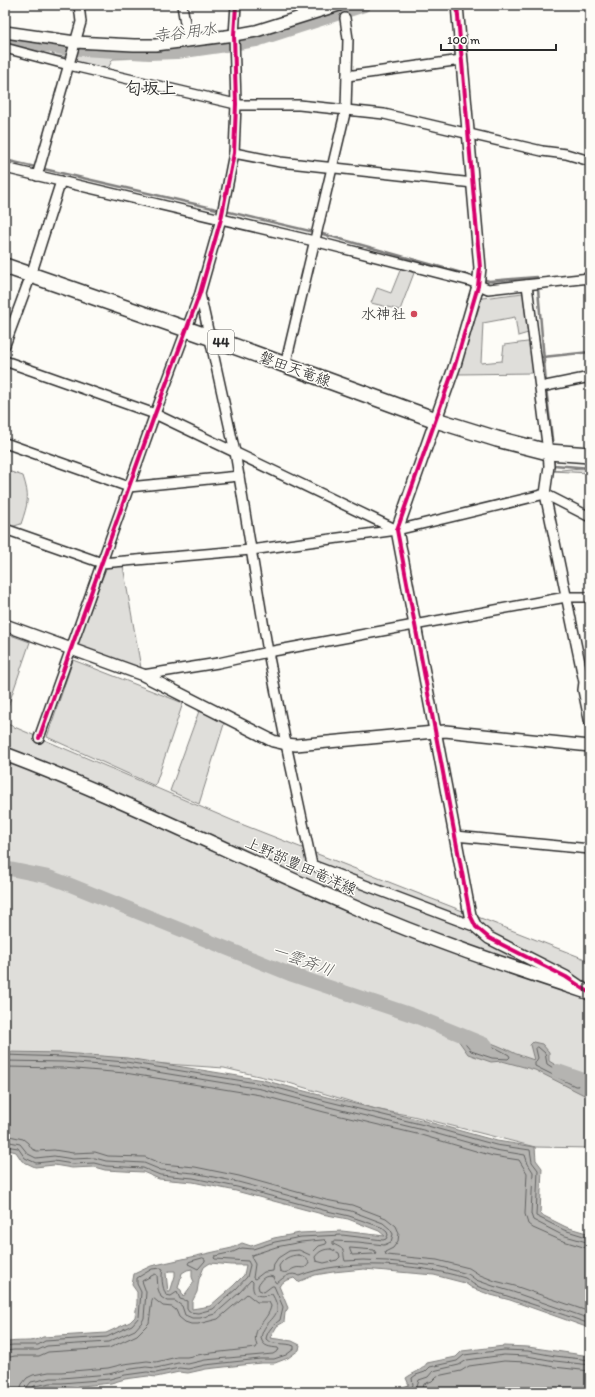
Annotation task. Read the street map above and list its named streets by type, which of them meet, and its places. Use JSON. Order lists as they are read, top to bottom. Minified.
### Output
{"streets":{"main road":["44","磐田天竜線","上野部豊田竜洋線"]},"districts":["匂坂上"],"water":["寺谷用水","一雲斉川"],"places":["水神社"],"scale_bar":"100 m"}
